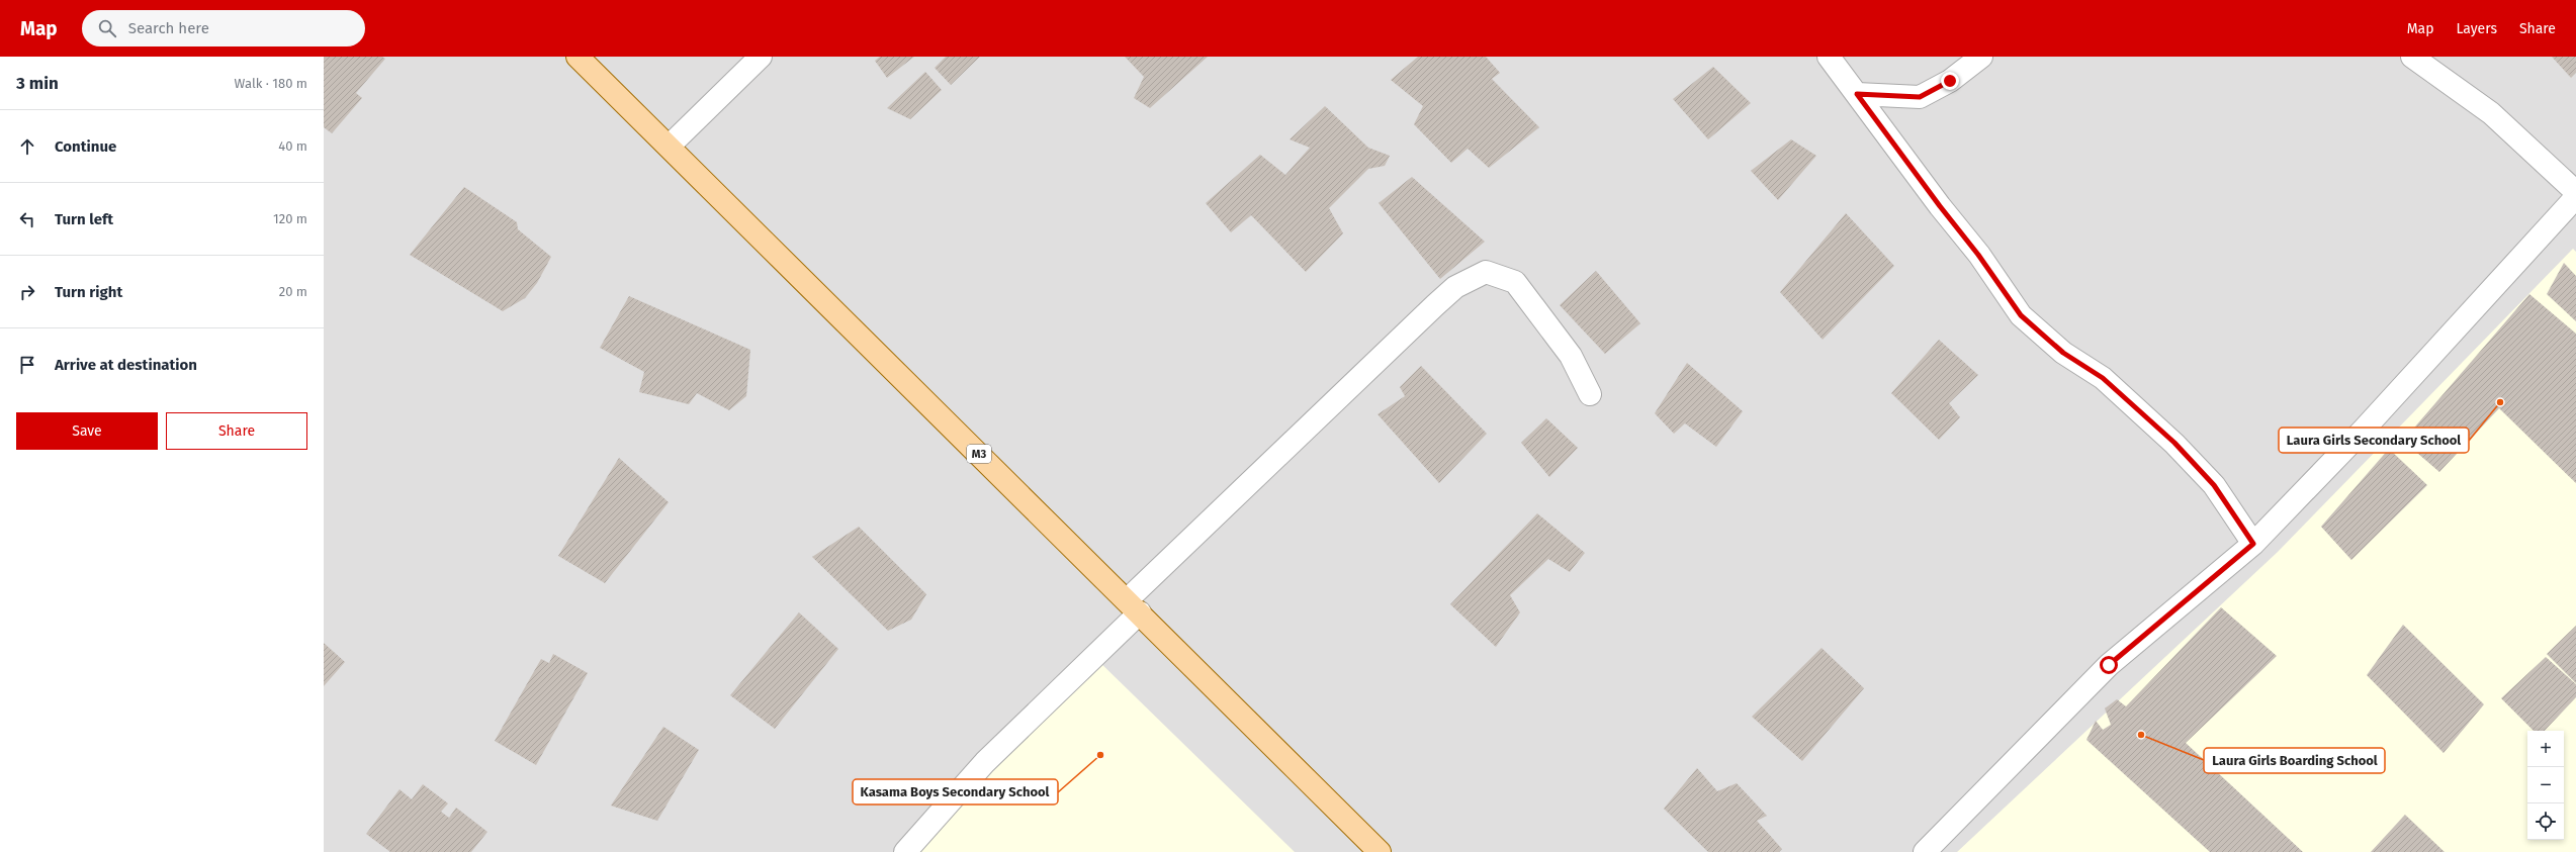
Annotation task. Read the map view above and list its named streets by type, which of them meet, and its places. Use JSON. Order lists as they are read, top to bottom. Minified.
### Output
{"streets":{"main road":["M3"]},"places":["Laura Girls Secondary School","Laura Girls Boarding School","Kasama Boys Secondary School"],"page":{"header":"Map","search":"Search here","nav":["Map","Layers","Share"],"heading":["3 min","Walk · 180 m"],"list":[["Continue","40 m"],["Turn left","120 m"],["Turn right","20 m"],"Arrive at destination"],"buttons":["Save","Share"],"map_buttons":["+","−"]}}
